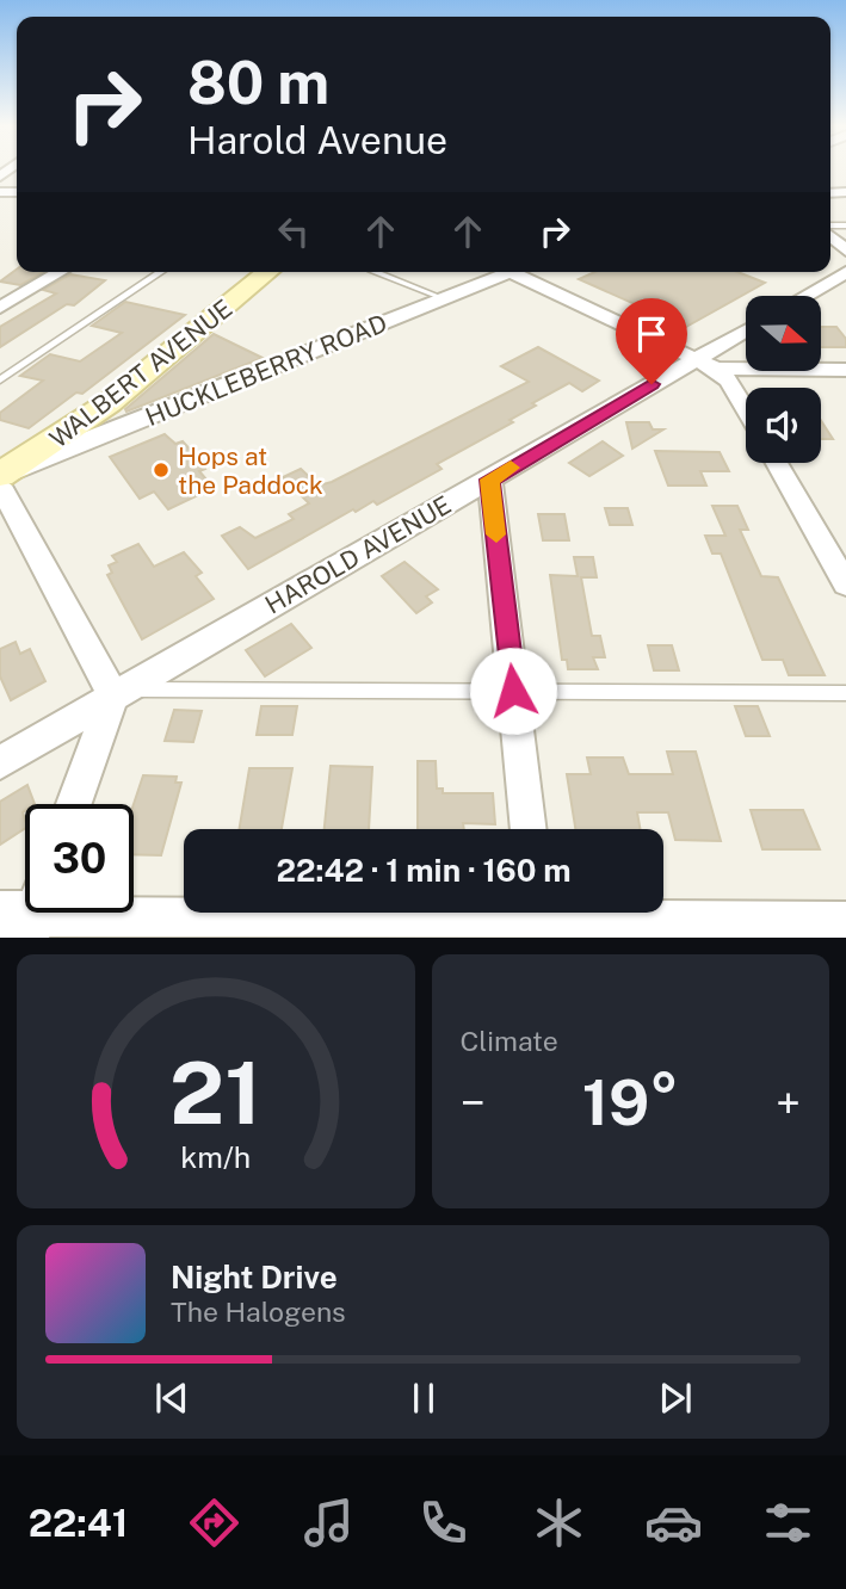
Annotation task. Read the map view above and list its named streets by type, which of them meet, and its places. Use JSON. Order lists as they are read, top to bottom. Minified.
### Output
{"streets":{"main road":["WALBERT AVENUE"],"street":["HUCKLEBERRY ROAD","HAROLD AVENUE"]},"crossings":[["HUCKLEBERRY ROAD","WALBERT AVENUE"]],"places":["Hops at the Paddock"],"north":"right","page":{"turn":["80 m","Harold Avenue"],"limit":"30","trip":"22:42 · 1 min · 160 m","tile":"Climate","heat":["−","19°","+"],"song":["Night Drive","The Halogens"],"tabs":"22:41","gauge":["21","km/h"]}}
